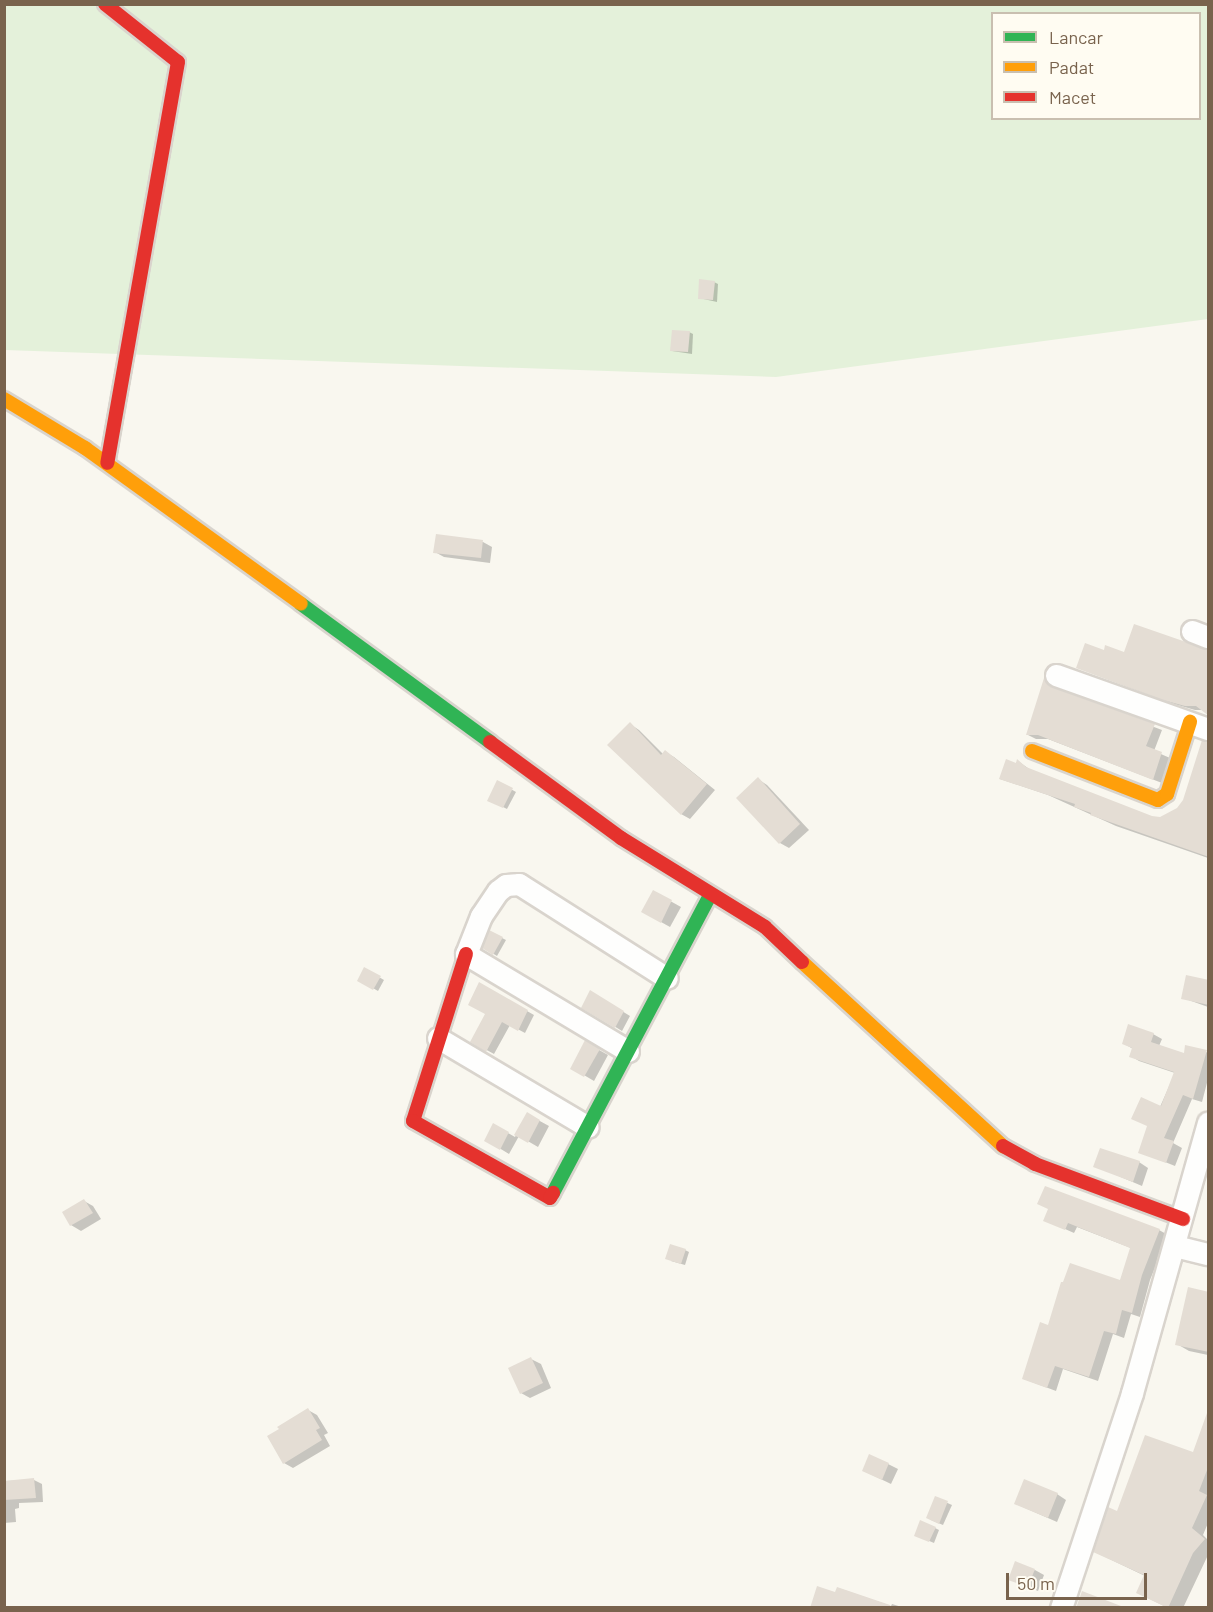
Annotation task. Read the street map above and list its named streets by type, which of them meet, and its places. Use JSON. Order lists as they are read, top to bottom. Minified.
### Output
{"legend":["Lancar","Padat","Macet"],"scale_bar":"50 m"}
